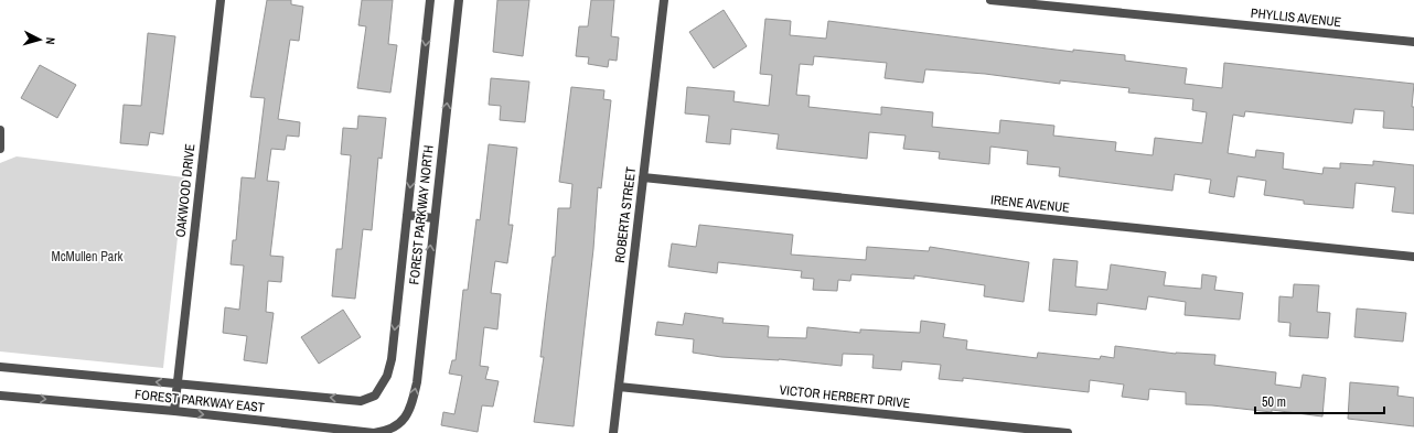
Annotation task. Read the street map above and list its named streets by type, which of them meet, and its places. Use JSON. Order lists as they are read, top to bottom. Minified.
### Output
{"streets":{"street":["PHYLLIS AVENUE","OAKWOOD DRIVE","IRENE AVENUE","FOREST PARKWAY NORTH","ROBERTA STREET","VICTOR HERBERT DRIVE","FOREST PARKWAY EAST"]},"crossings":[["OAKWOOD DRIVE","FOREST PARKWAY EAST"],["IRENE AVENUE","ROBERTA STREET"],["FOREST PARKWAY NORTH","FOREST PARKWAY EAST"],["ROBERTA STREET","VICTOR HERBERT DRIVE"]],"parks":["McMullen Park"],"scale_bar":"50 m","north":"right"}
